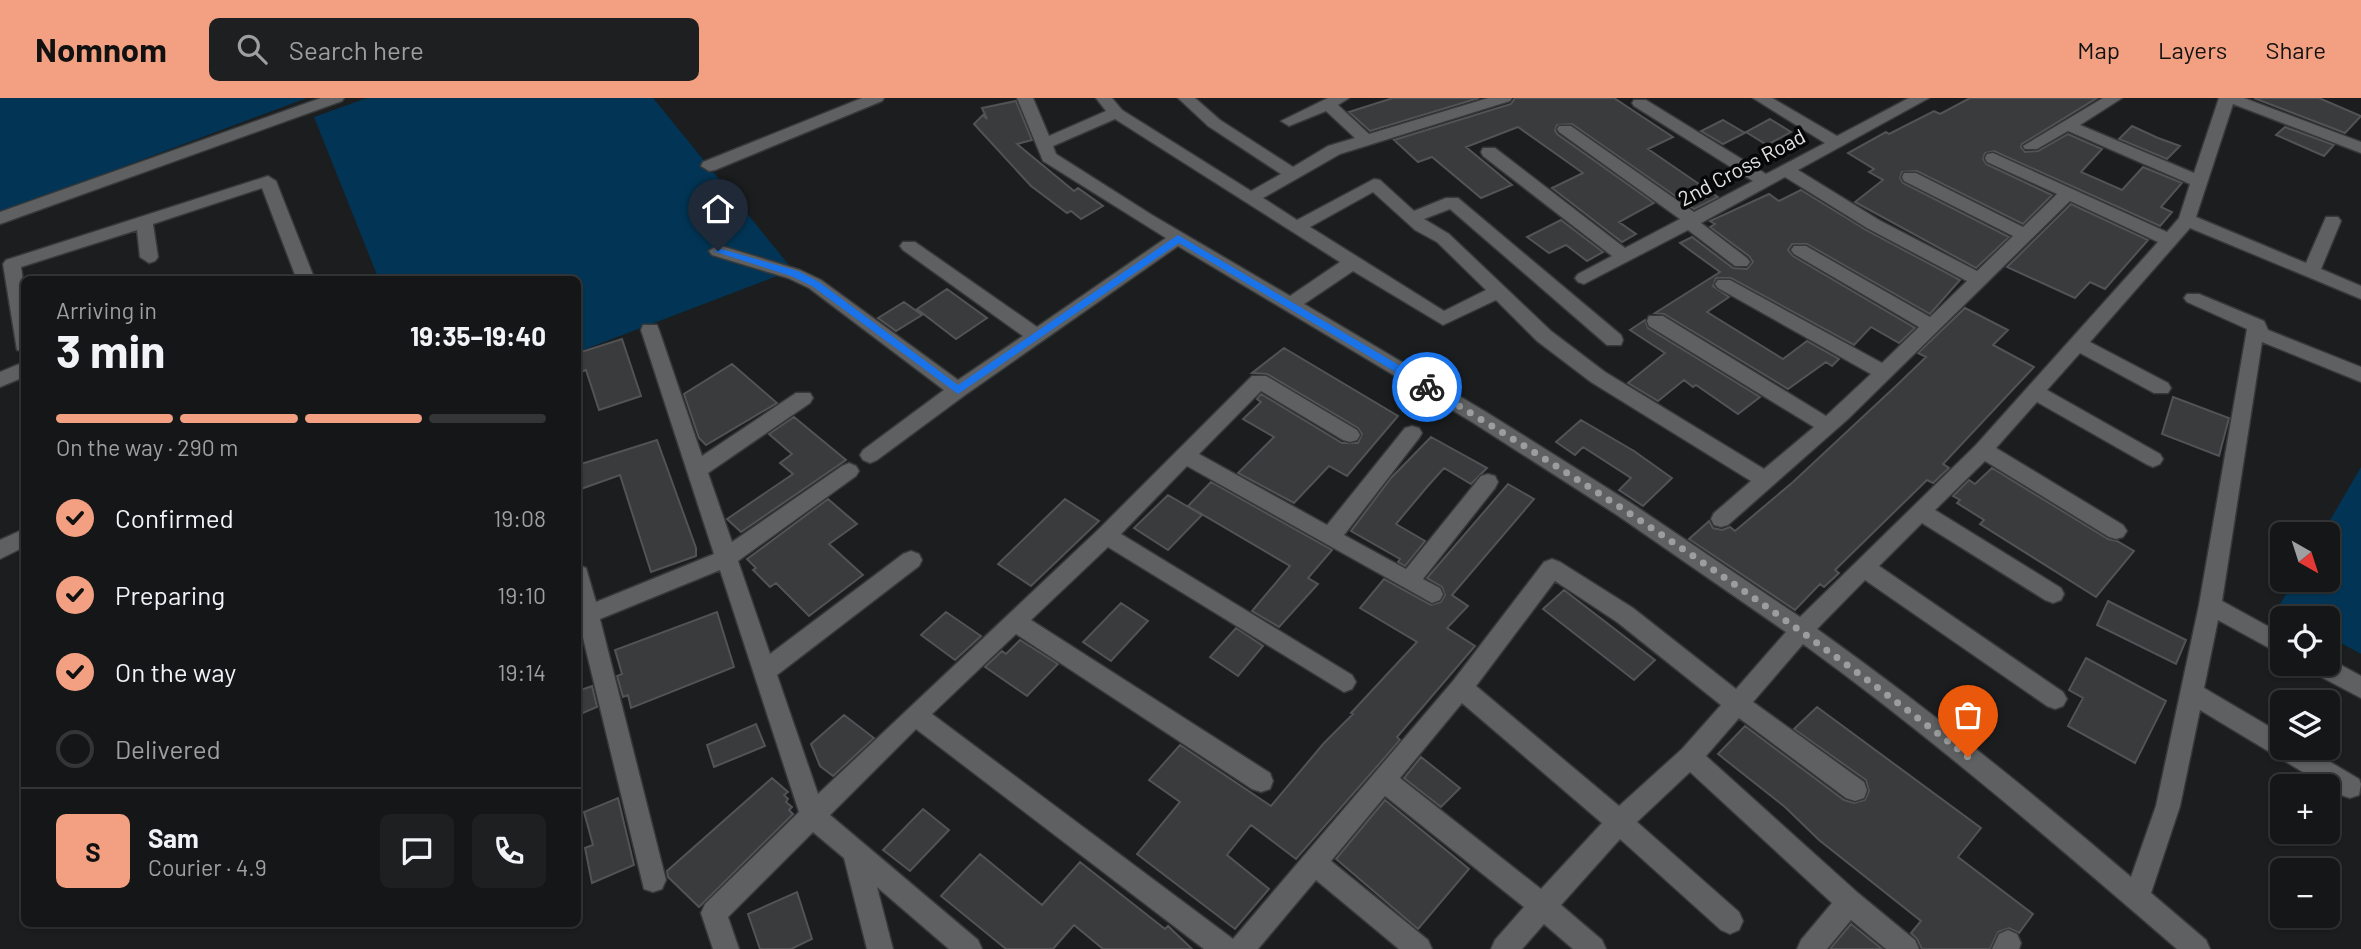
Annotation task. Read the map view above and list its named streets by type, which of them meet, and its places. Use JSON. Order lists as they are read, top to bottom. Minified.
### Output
{"streets":{"street":["2nd Cross Road"]},"north":"bottom right","page":{"header":"Nomnom","search":"Search here","nav":["Map","Layers","Share"],"heading":["3 min","Arriving in","19:35–19:40"],"panel":["Sam","Courier · 4.9"],"bar":"On the way · 290 m","list":[["Confirmed","19:08"],["Preparing","19:10"],["On the way","19:14"],"Delivered"],"map_buttons":["+","−"],"round":"S"}}
